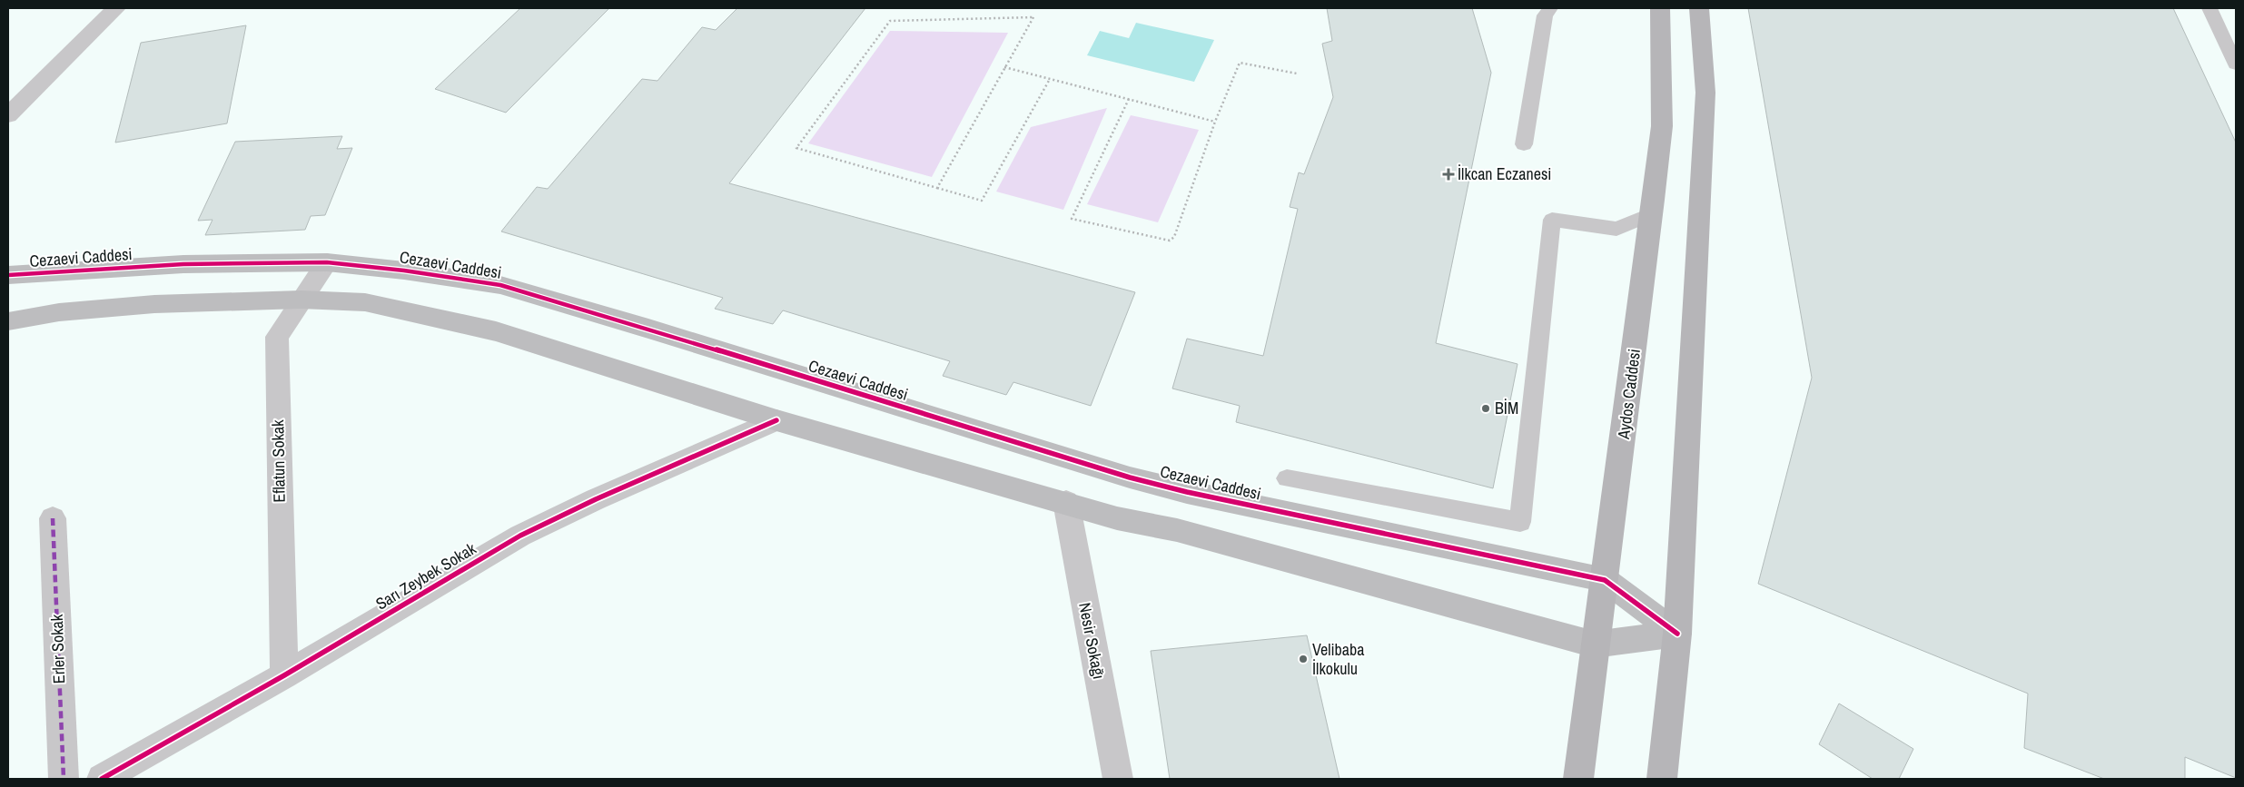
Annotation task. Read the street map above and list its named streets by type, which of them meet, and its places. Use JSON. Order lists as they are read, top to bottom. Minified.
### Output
{"streets":{"main road":["Aydos Caddesi"],"street":["Cezaevi Caddesi","Eflatun Sokak","Sarı Zeybek Sokak","Nesir Sokağı","Erler Sokak"]},"crossings":[["Cezaevi Caddesi","Aydos Caddesi"],["Cezaevi Caddesi","Eflatun Sokak"],["Eflatun Sokak","Sarı Zeybek Sokak"]],"places":{"health":["İlkcan Eczanesi"],"other":["BİM","Velibaba İlkokulu"]}}
